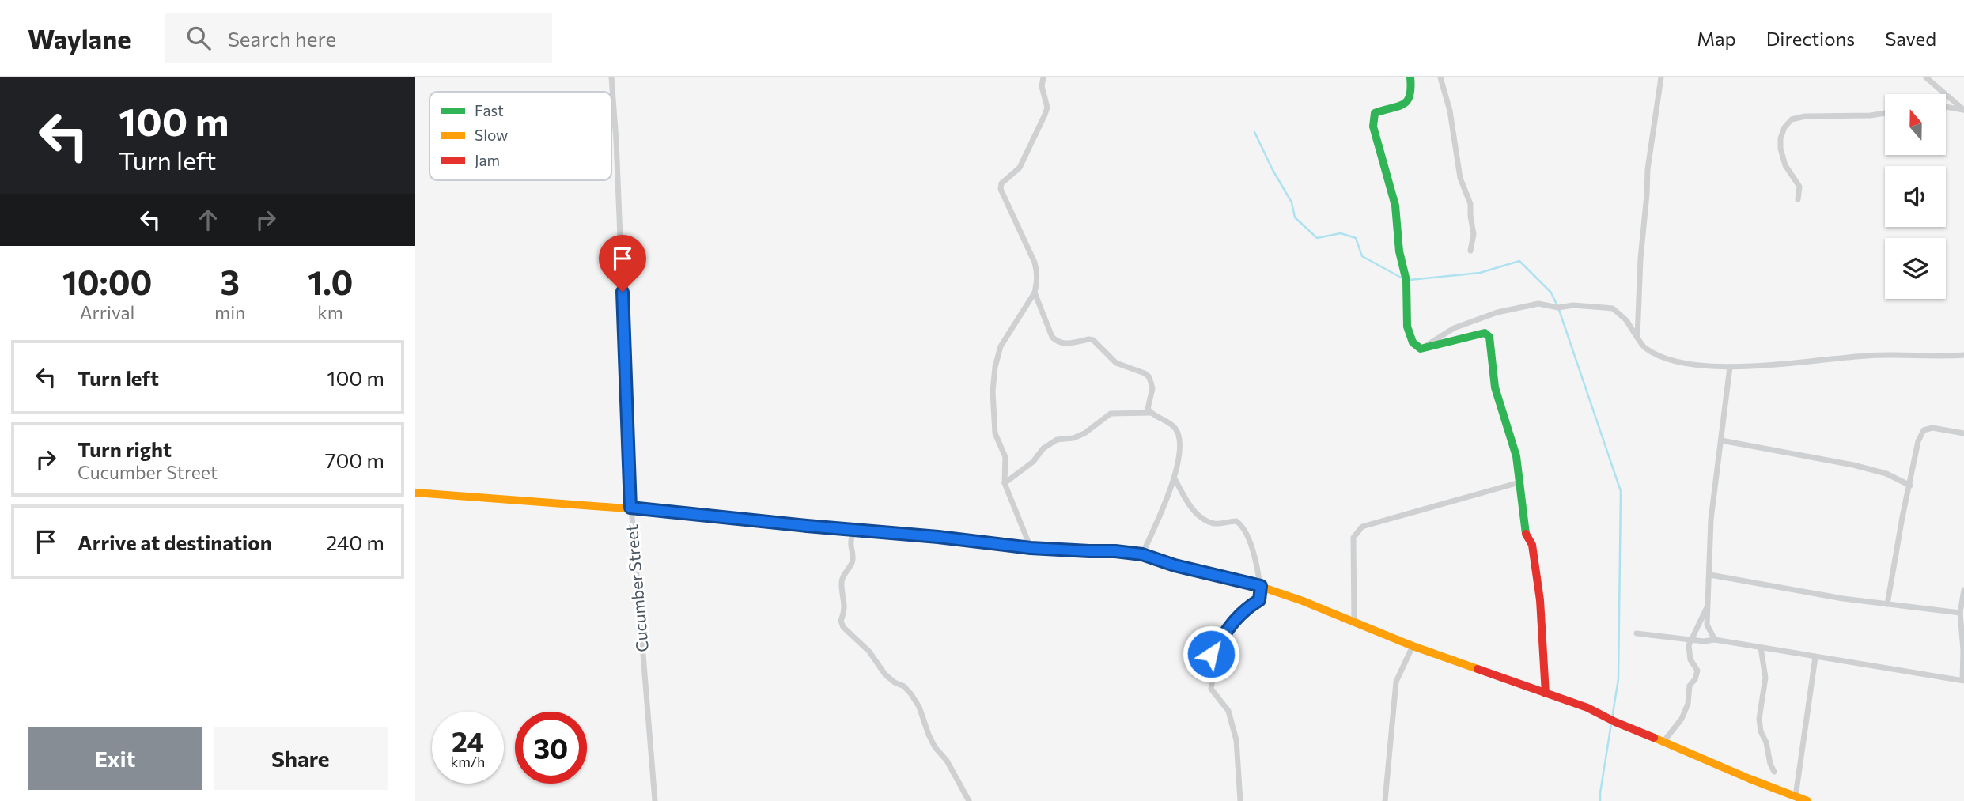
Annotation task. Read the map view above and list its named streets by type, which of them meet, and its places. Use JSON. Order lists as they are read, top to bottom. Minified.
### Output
{"streets":{"street":["Cucumber Street"]},"legend":["Fast","Slow","Jam"],"north":"top","page":{"header":"Waylane","search":"Search here","nav":["Map","Directions","Saved"],"turn":["100 m","Turn left"],"eta":["10:00","Arrival","3","min","1.0","km"],"list":[{"name":"Turn left","value":"100 m"},{"name":"Turn right","note":"Cucumber Street","value":"700 m"},{"name":"Arrive at destination","value":"240 m"}],"speed":"24 km/h","limit":"30","buttons":["Exit","Share"]}}
